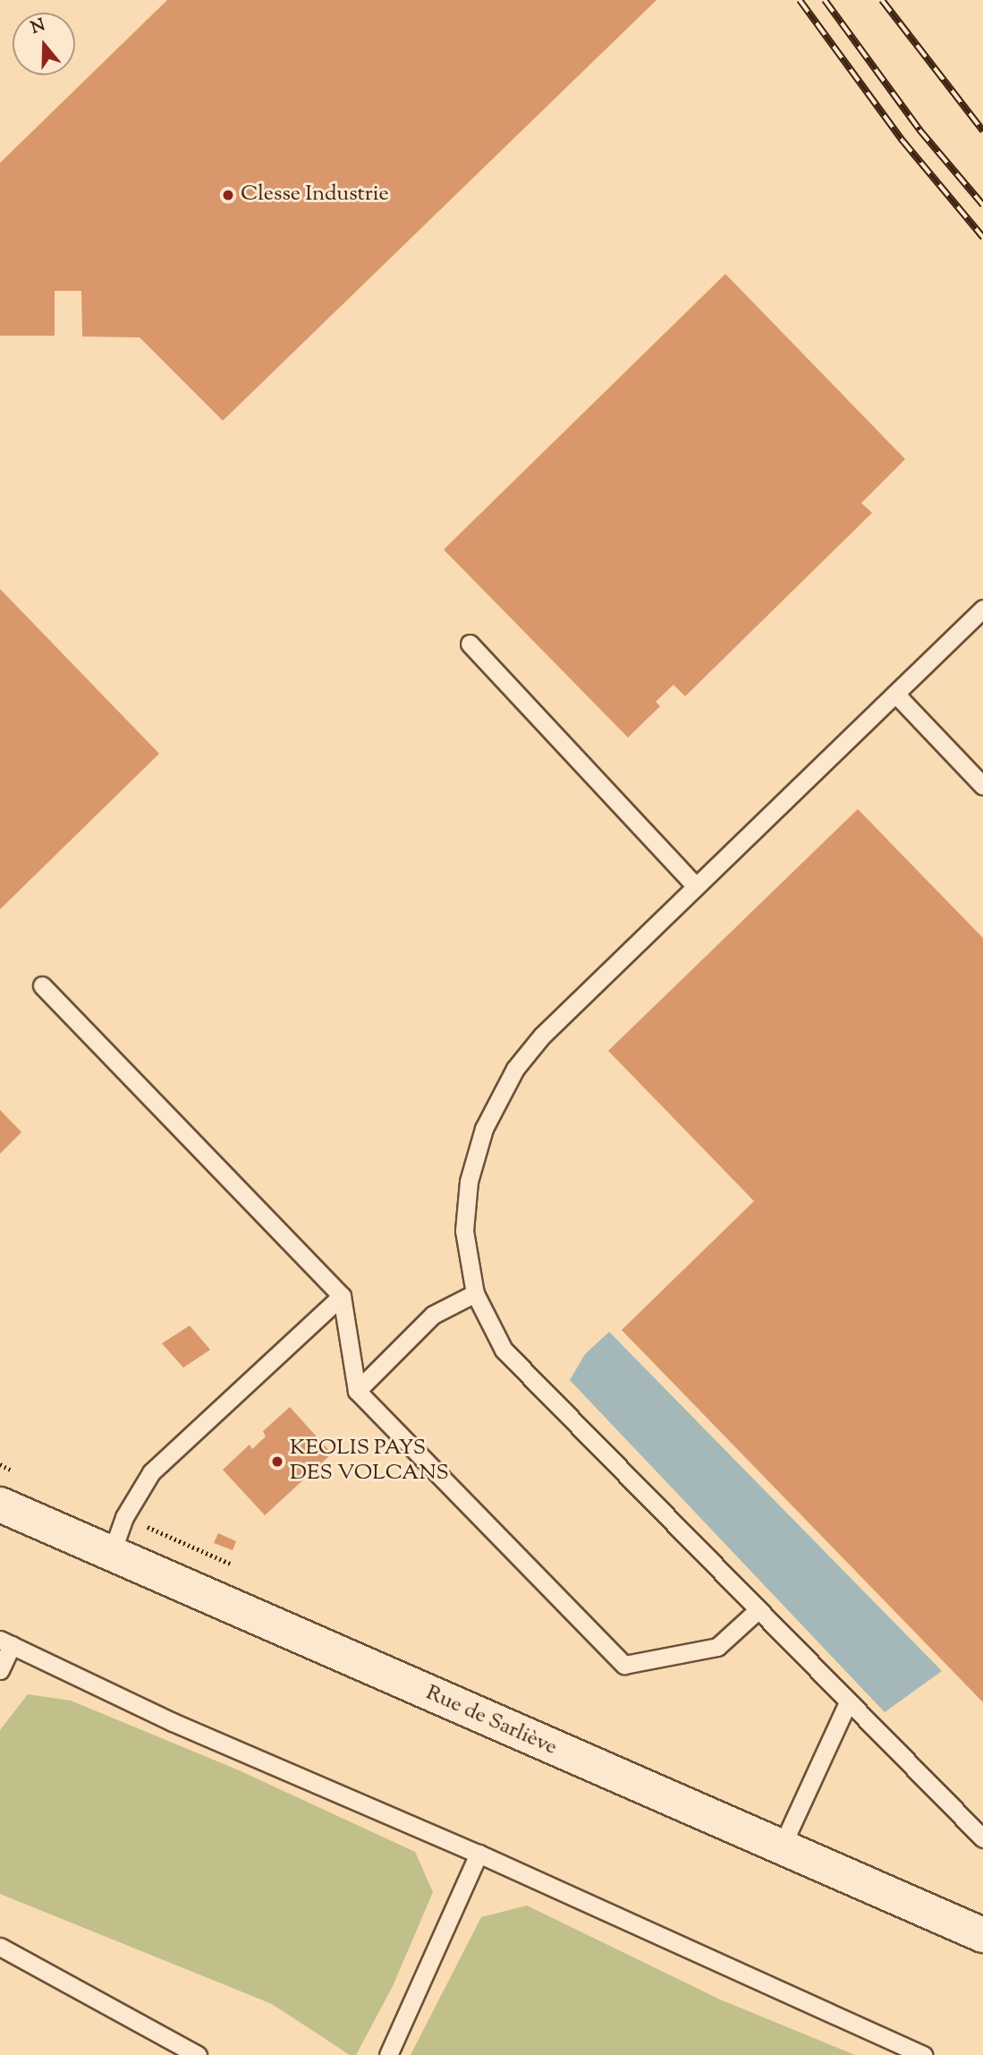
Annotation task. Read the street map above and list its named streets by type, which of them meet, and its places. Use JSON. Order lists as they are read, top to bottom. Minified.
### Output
{"streets":{"street":["Rue de Sarliève"]},"places":["Clesse Industrie","KEOLIS PAYS DES VOLCANS"],"north":"top"}
